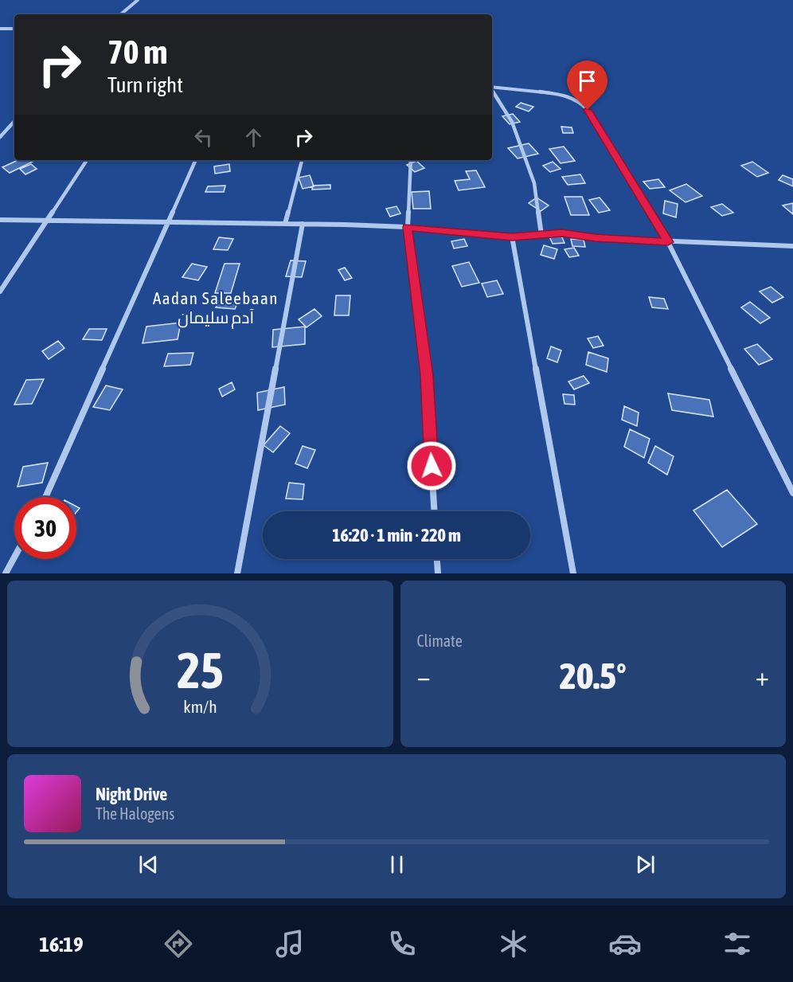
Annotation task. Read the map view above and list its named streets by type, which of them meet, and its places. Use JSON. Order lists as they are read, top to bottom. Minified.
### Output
{"districts":["Aadan Saleebaan آدم سليمان"],"page":{"turn":["70 m","Turn right"],"limit":"30","trip":"16:20 · 1 min · 220 m","tile":"Climate","heat":["−","20.5°","+"],"song":["Night Drive","The Halogens"],"tabs":"16:19","gauge":["25","km/h"]}}
